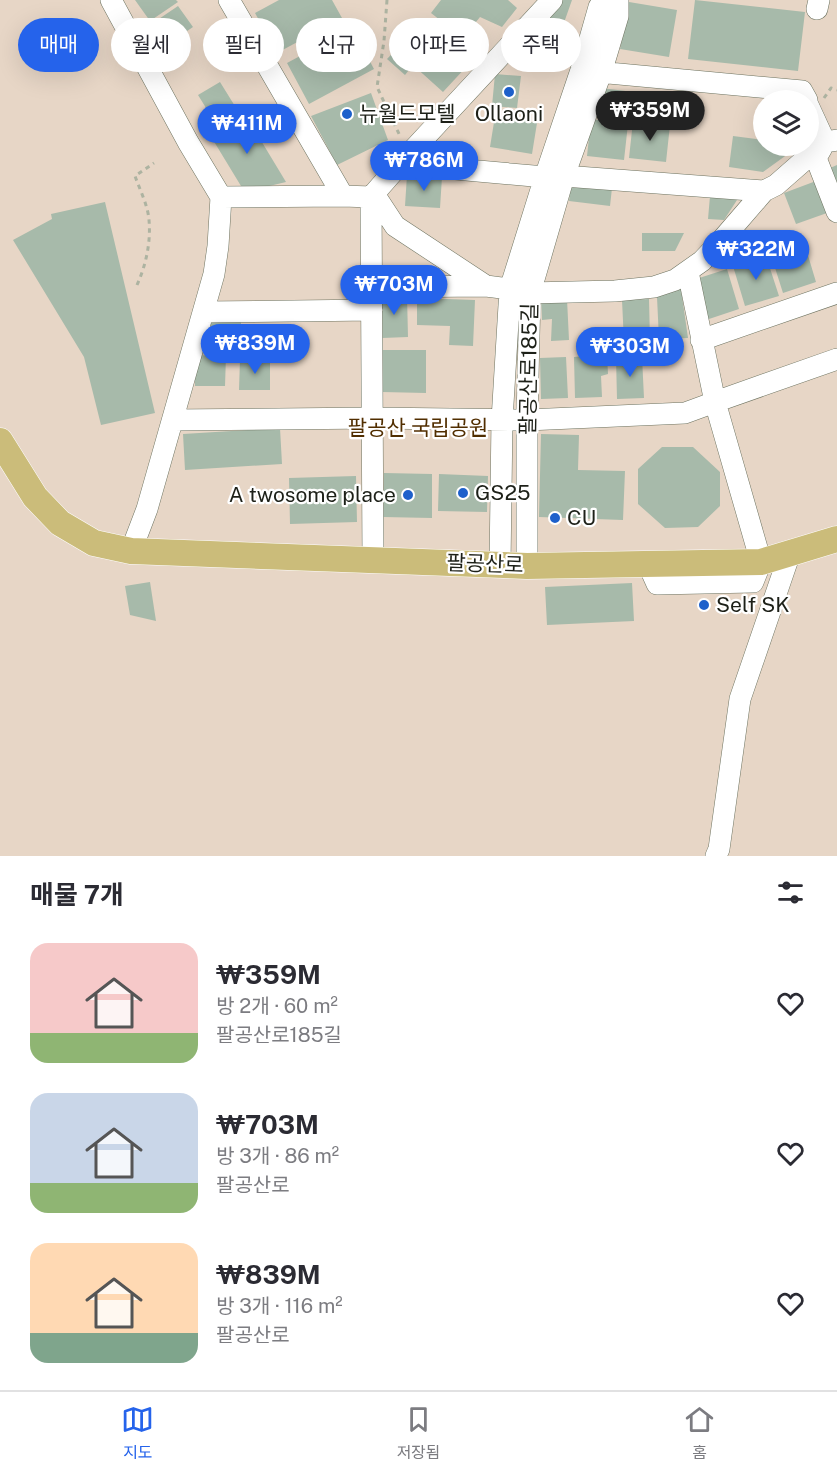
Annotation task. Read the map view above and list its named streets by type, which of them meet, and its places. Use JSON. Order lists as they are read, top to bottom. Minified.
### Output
{"streets":{"main road":["팔공산로"],"street":["팔공산로185길"]},"crossings":[["팔공산로185길","팔공산로"]],"parks":["팔공산 국립공원"],"places":["Ollaoni","뉴월드모텔","GS25","A twosome place","CU","Self SK"],"page":{"chip":["매매","월세","필터","신규","아파트","주택"],"price":["₩359M","₩411M","₩786M","₩322M","₩703M","₩839M","₩303M"],"heading":"매물 7개","list":[{"name":"₩359M","note":"방 2개 · 60 m² · 팔공산로185길"},{"name":"₩703M","note":"방 3개 · 86 m² · 팔공산로"},{"name":"₩839M","note":"방 3개 · 116 m² · 팔공산로"}],"tabs":["지도","저장됨","홈"]}}
